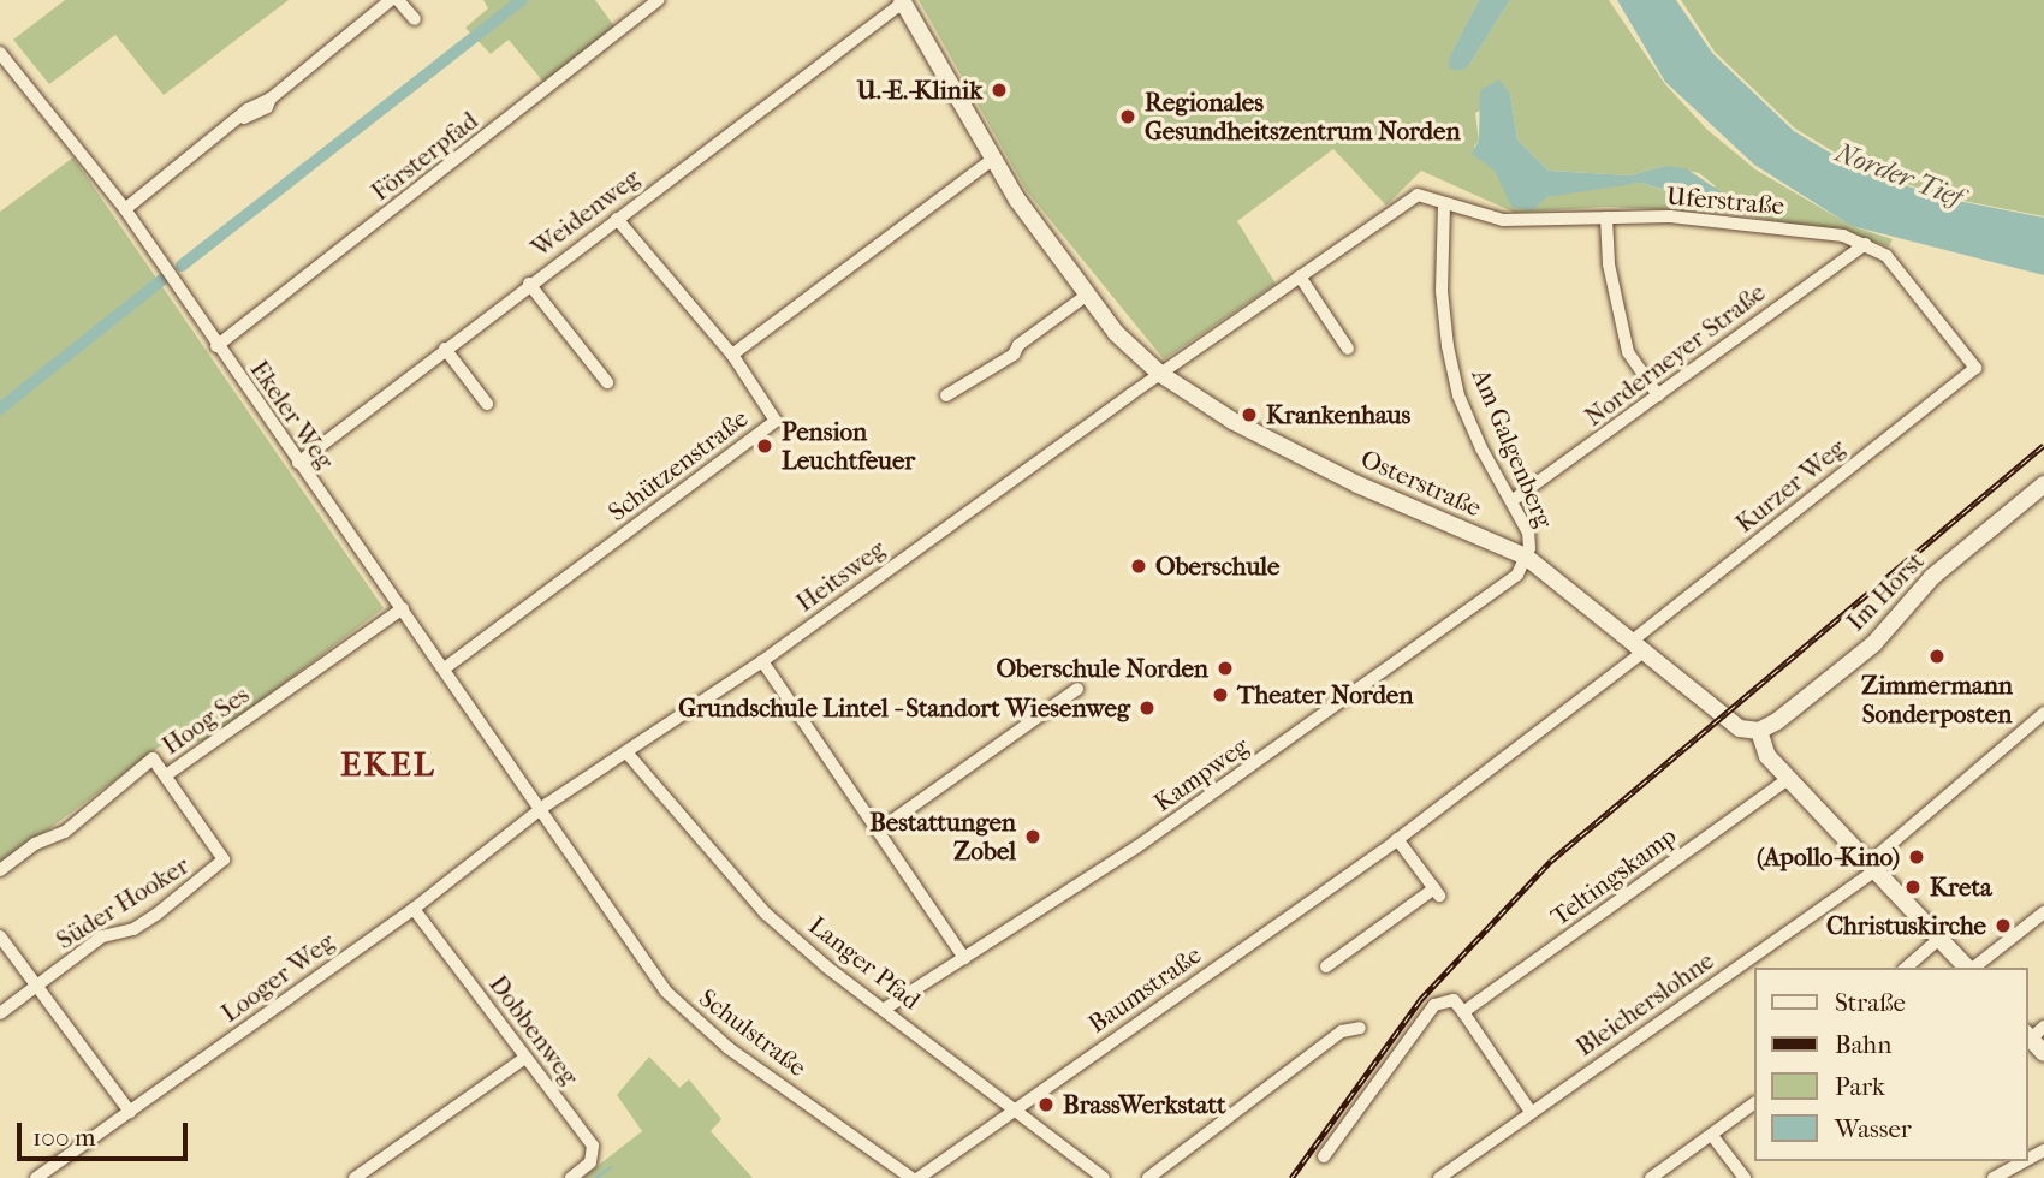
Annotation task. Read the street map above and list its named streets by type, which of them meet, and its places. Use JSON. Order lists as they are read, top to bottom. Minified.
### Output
{"streets":{"street":["Försterpfad","Uferstraße","Weidenweg","Norderneyer Straße","Ekeler Weg","Am Galgenberg","Schützenstraße","Osterstraße","Kurzer Weg","Heitsweg","Im Horst","Hoog Ses","Kampweg","Teltingskamp","Süder Hooker","Langer Pfad","Looger Weg","Baumstraße","Bleicherslohne","Dobbenweg","Schulstraße"]},"crossings":[["Försterpfad","Ekeler Weg"],["Uferstraße","Norderneyer Straße"],["Uferstraße","Am Galgenberg"],["Uferstraße","Kurzer Weg"],["Uferstraße","Heitsweg"],["Weidenweg","Ekeler Weg"],["Weidenweg","Osterstraße"],["Norderneyer Straße","Am Galgenberg"],["Ekeler Weg","Schützenstraße"],["Ekeler Weg","Heitsweg"],["Ekeler Weg","Hoog Ses"],["Ekeler Weg","Looger Weg"],["Ekeler Weg","Schulstraße"],["Am Galgenberg","Osterstraße"],["Am Galgenberg","Kampweg"],["Osterstraße","Kurzer Weg"],["Osterstraße","Heitsweg"],["Osterstraße","Im Horst"],["Osterstraße","Kampweg"],["Osterstraße","Baumstraße"],["Kurzer Weg","Baumstraße"],["Heitsweg","Langer Pfad"],["Heitsweg","Looger Weg"],["Heitsweg","Schulstraße"],["Hoog Ses","Süder Hooker"],["Kampweg","Langer Pfad"],["Langer Pfad","Baumstraße"],["Looger Weg","Dobbenweg"],["Looger Weg","Schulstraße"]],"districts":["EKEL"],"water":["Norder Tief"],"places":["U.-E.-Klinik","Regionales Gesundheitszentrum Norden","Krankenhaus","Pension Leuchtfeuer","Oberschule","Zimmermann Sonderposten","Oberschule Norden","Theater Norden","Grundschule Lintel - Standort Wiesenweg","Bestattungen Zobel","(Apollo-Kino)","Kreta","Christuskirche","BrassWerkstatt"],"legend":["Straße","Bahn","Park","Wasser"],"scale_bar":"100 m"}
